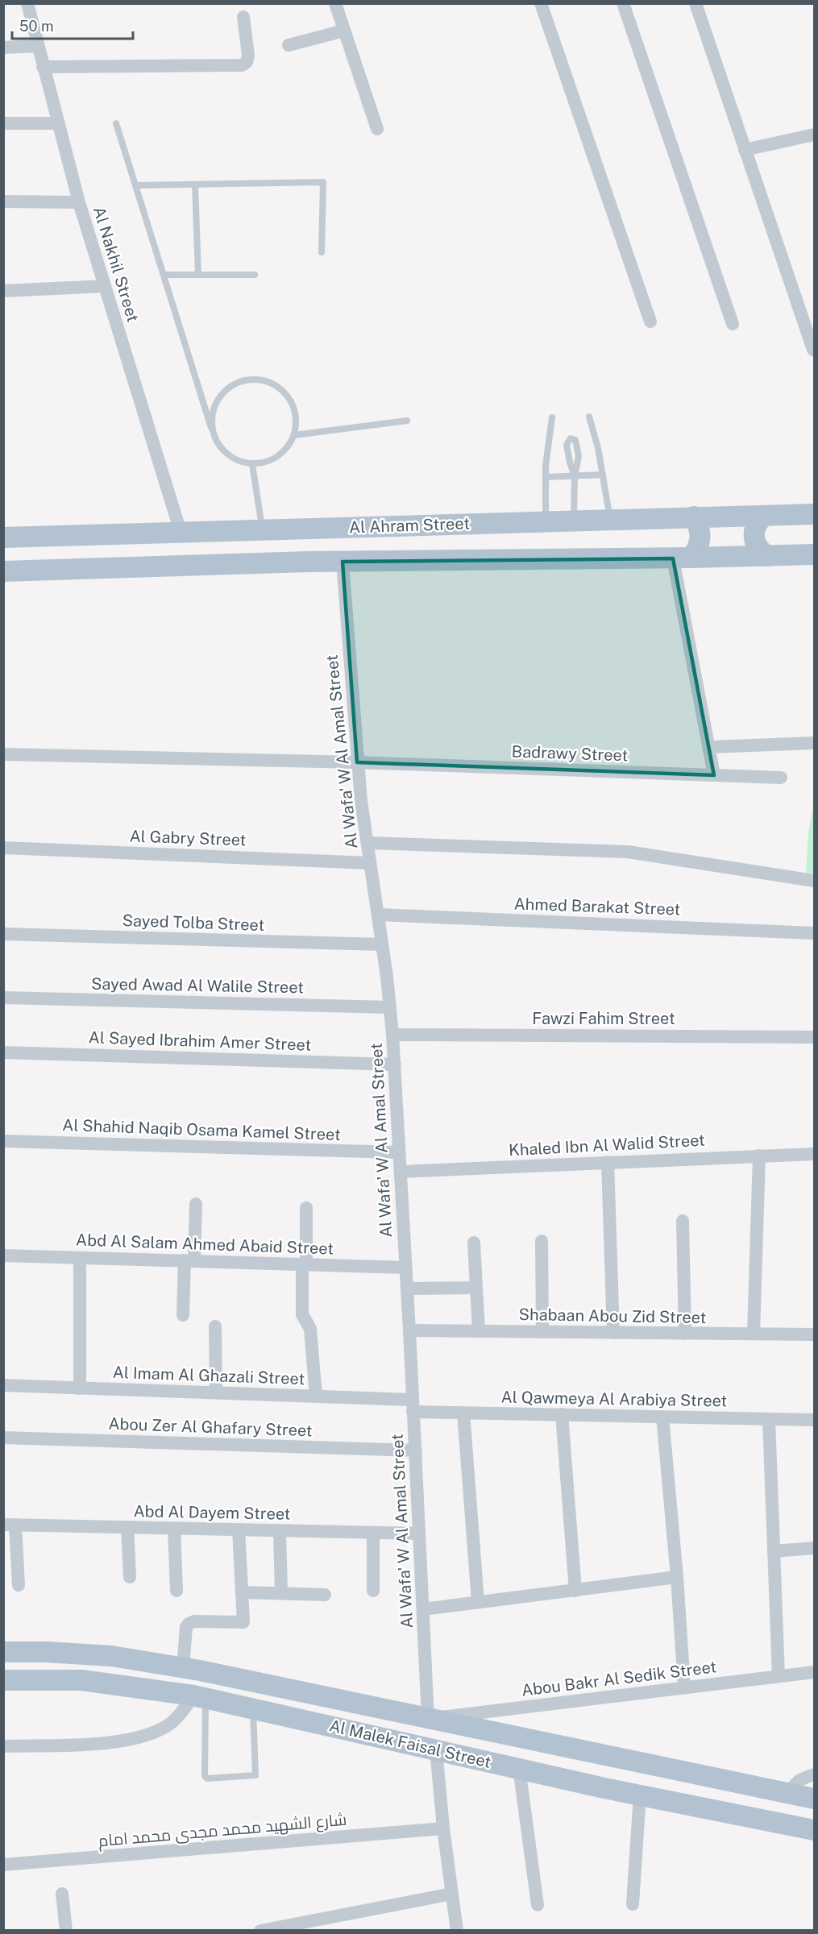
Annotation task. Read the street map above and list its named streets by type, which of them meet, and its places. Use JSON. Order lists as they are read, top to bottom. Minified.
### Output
{"streets":{"main road":["Al Ahram Street","Al Malek Faisal Street"],"street":["Al Nakhil Street","Al Wafa' W Al Amal Street","Badrawy Street","Al Gabry Street","Ahmed Barakat Street","Sayed Tolba Street","Sayed Awad Al Walile Street","Fawzi Fahim Street","Al Sayed Ibrahim Amer Street","Al Shahid Naqib Osama Kamel Street","Khaled Ibn Al Walid Street","Abd Al Salam Ahmed Abaid Street","Shabaan Abou Zid Street","Al Imam Al Ghazali Street","Al Qawmeya Al Arabiya Street","Abou Zer Al Ghafary Street","Abd Al Dayem Street","Abou Bakr Al Sedik Street","شارع الشهيد محمد مجدى محمد امام"]},"crossings":[["Al Nakhil Street","Al Ahram Street"],["Al Wafa' W Al Amal Street","Badrawy Street"],["Al Wafa' W Al Amal Street","Al Gabry Street"],["Al Wafa' W Al Amal Street","Ahmed Barakat Street"],["Al Wafa' W Al Amal Street","Sayed Tolba Street"],["Al Wafa' W Al Amal Street","Sayed Awad Al Walile Street"],["Al Wafa' W Al Amal Street","Fawzi Fahim Street"],["Al Wafa' W Al Amal Street","Al Sayed Ibrahim Amer Street"],["Al Wafa' W Al Amal Street","Al Shahid Naqib Osama Kamel Street"],["Al Wafa' W Al Amal Street","Khaled Ibn Al Walid Street"],["Al Wafa' W Al Amal Street","Abd Al Salam Ahmed Abaid Street"],["Al Wafa' W Al Amal Street","Shabaan Abou Zid Street"],["Al Wafa' W Al Amal Street","Al Imam Al Ghazali Street"],["Al Wafa' W Al Amal Street","Al Qawmeya Al Arabiya Street"],["Al Wafa' W Al Amal Street","Abou Zer Al Ghafary Street"],["Al Wafa' W Al Amal Street","Abd Al Dayem Street"],["Al Wafa' W Al Amal Street","Abou Bakr Al Sedik Street"],["Al Wafa' W Al Amal Street","Al Malek Faisal Street"],["Al Imam Al Ghazali Street","Al Qawmeya Al Arabiya Street"],["Abou Bakr Al Sedik Street","Al Malek Faisal Street"]],"scale_bar":"50 m"}
